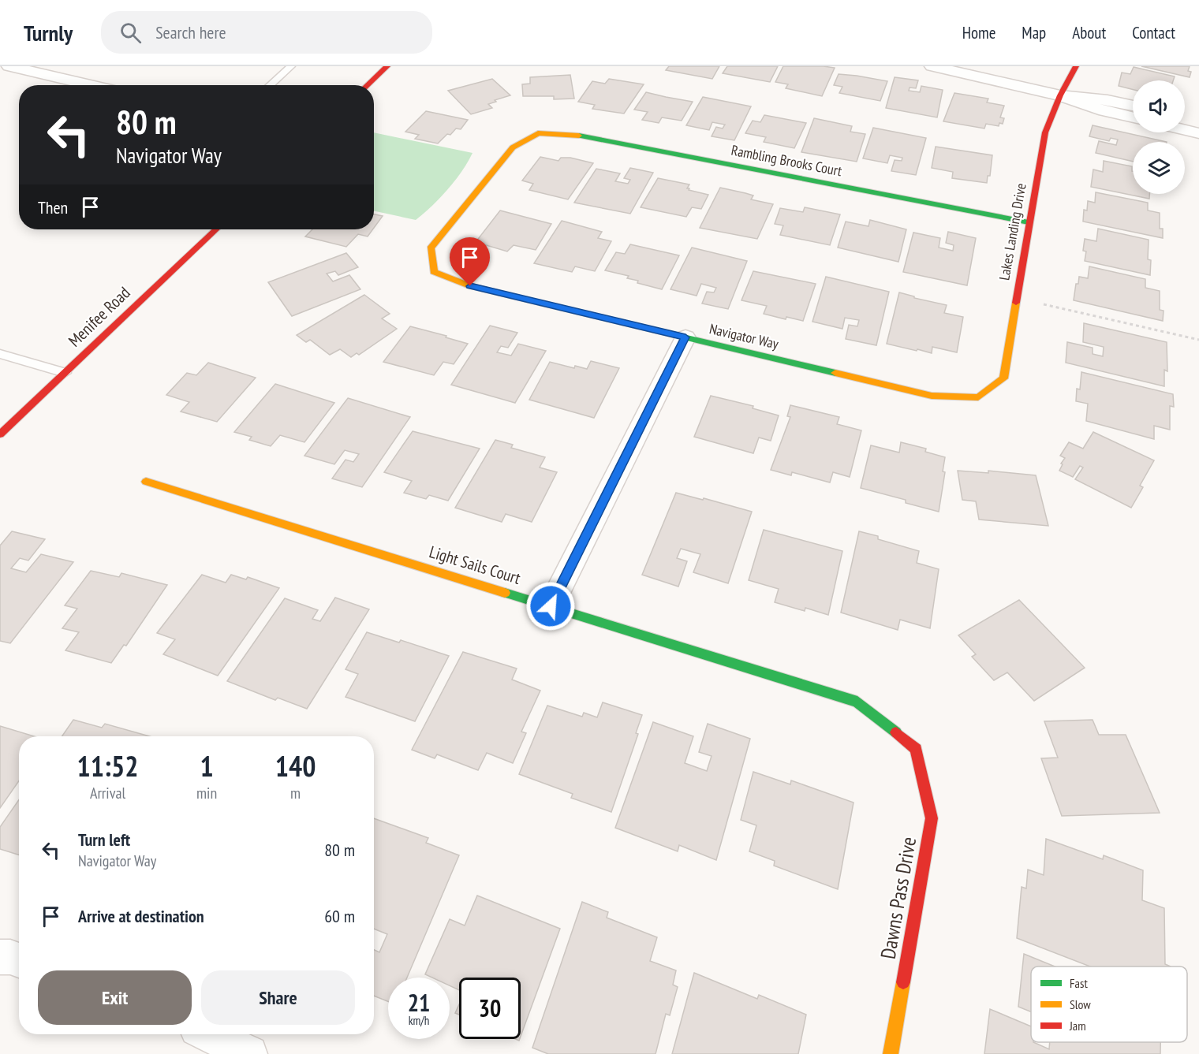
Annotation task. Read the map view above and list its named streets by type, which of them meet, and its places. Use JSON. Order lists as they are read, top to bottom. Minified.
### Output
{"streets":{"street":["Rambling Brooks Court","Lakes Landing Drive","Menifee Road","Navigator Way","Light Sails Court","Dawns Pass Drive"]},"crossings":[["Rambling Brooks Court","Lakes Landing Drive"],["Rambling Brooks Court","Navigator Way"],["Lakes Landing Drive","Navigator Way"],["Light Sails Court","Dawns Pass Drive"]],"legend":["Fast","Slow","Jam"],"page":{"header":"Turnly","search":"Search here","nav":["Home","Map","About","Contact"],"turn":["80 m","Navigator Way"],"then":"Then","eta":["11:52","Arrival","1","min","140","m"],"list":[{"name":"Turn left","note":"Navigator Way","value":"80 m"},{"name":"Arrive at destination","value":"60 m"}],"buttons":["Exit","Share"],"speed":"21 km/h","limit":"30"}}
